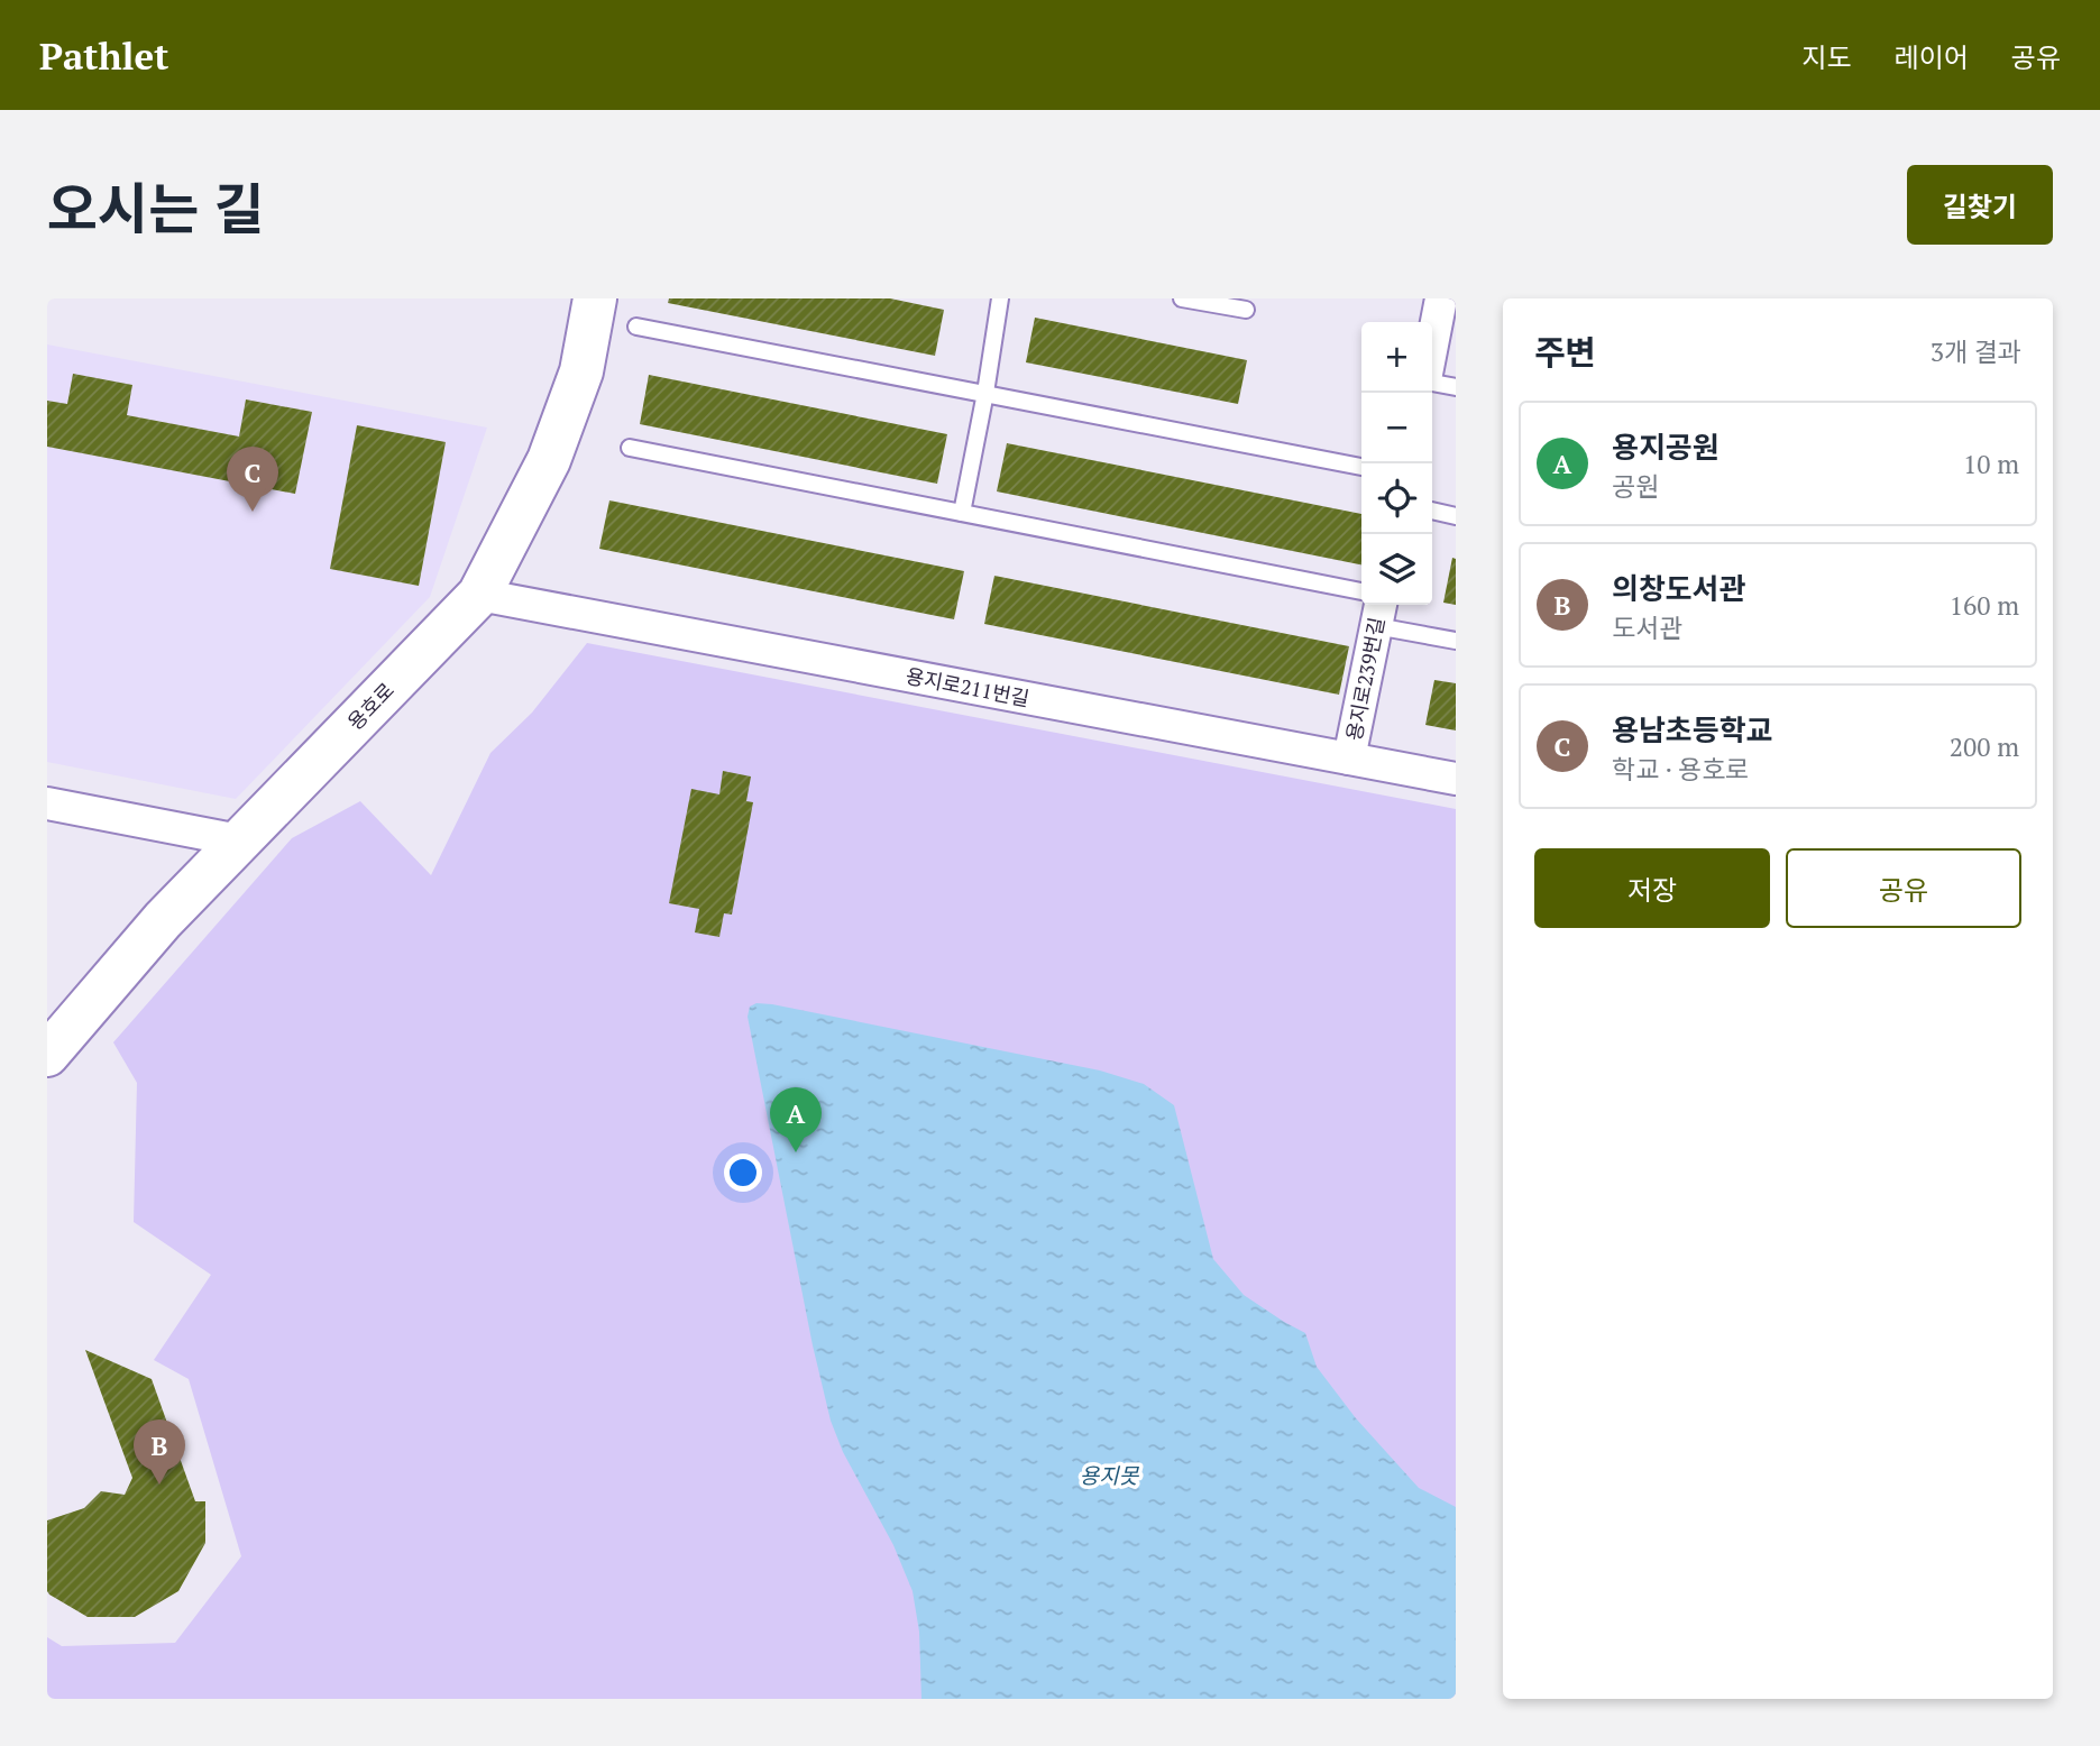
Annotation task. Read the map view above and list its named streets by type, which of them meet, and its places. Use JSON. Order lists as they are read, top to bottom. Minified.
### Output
{"streets":{"street":["용지로239번길","용지로211번길","용호로"]},"crossings":[["용지로239번길","용지로211번길"],["용지로211번길","용호로"]],"water":["용지못"],"page":{"header":"Pathlet","nav":["지도","레이어","공유"],"title":"오시는 길","buttons":["길찾기",["저장","공유"]],"heading":["주변","3개 결과"],"map_buttons":["+","−"],"list":[{"mark":"A","name":"용지공원","note":"공원","value":"10 m"},{"mark":"B","name":"의창도서관","note":"도서관","value":"160 m"},{"mark":"C","name":"용남초등학교","note":"학교 · 용호로","value":"200 m"}],"pins":["C","A","B"]}}
